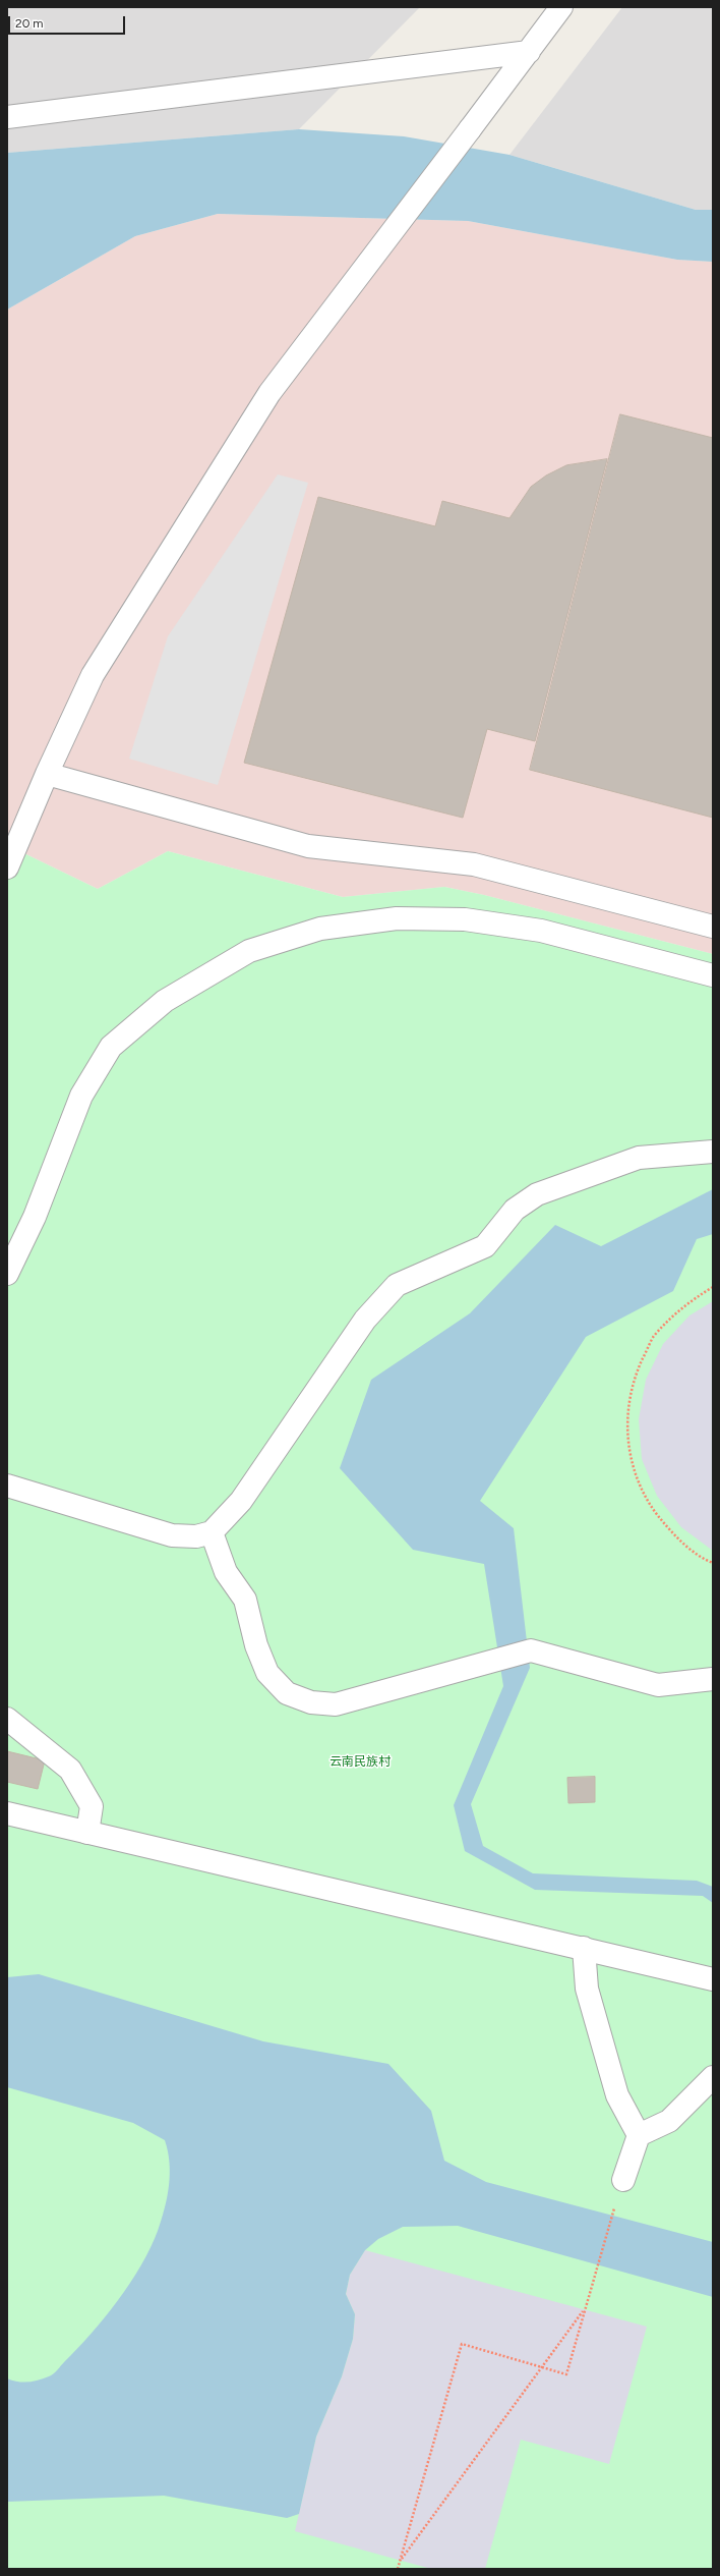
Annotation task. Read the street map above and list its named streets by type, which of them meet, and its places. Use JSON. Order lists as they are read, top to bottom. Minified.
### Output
{"parks":["云南民族村"],"scale_bar":"20 m"}
